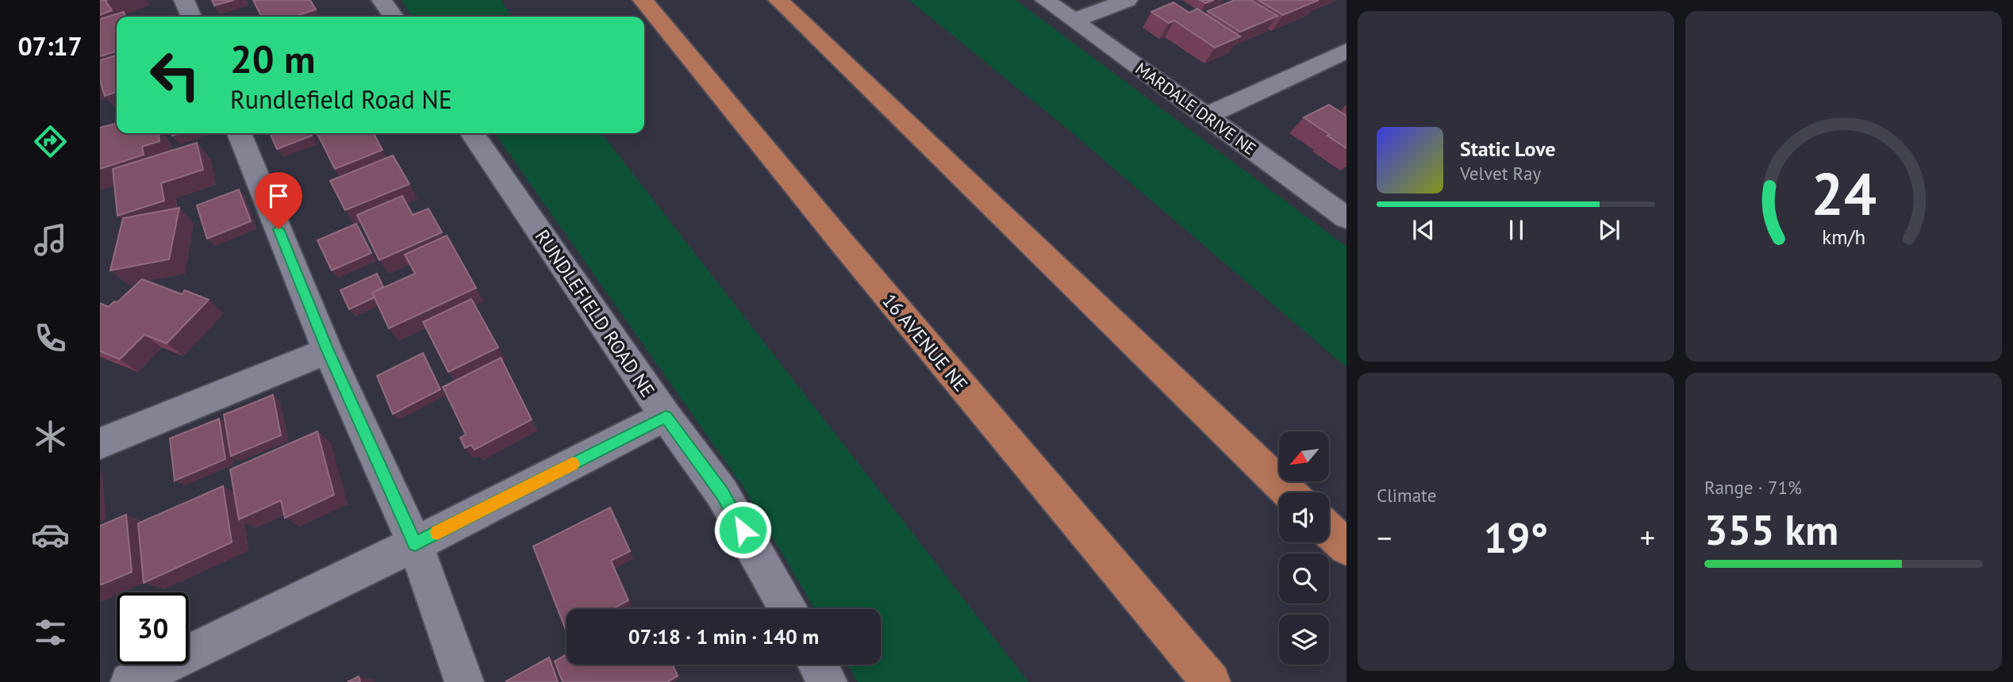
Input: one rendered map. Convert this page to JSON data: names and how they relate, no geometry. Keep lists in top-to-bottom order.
{
  "streets": {
    "highway": ["16 AVENUE NE"],
    "street": ["MARDALE DRIVE NE", "RUNDLEFIELD ROAD NE"]
  },
  "north": "bottom left",
  "page": {
    "tabs": "07:17",
    "turn": ["20 m", "Rundlefield Road NE"],
    "song": ["Static Love", "Velvet Ray"],
    "tile": [
      "Climate",
      ["Range · 71%", "355 km"]
    ],
    "heat": ["−", "19°", "+"],
    "limit": "30",
    "trip": "07:18 · 1 min · 140 m",
    "gauge": ["24", "km/h"]
  }
}
